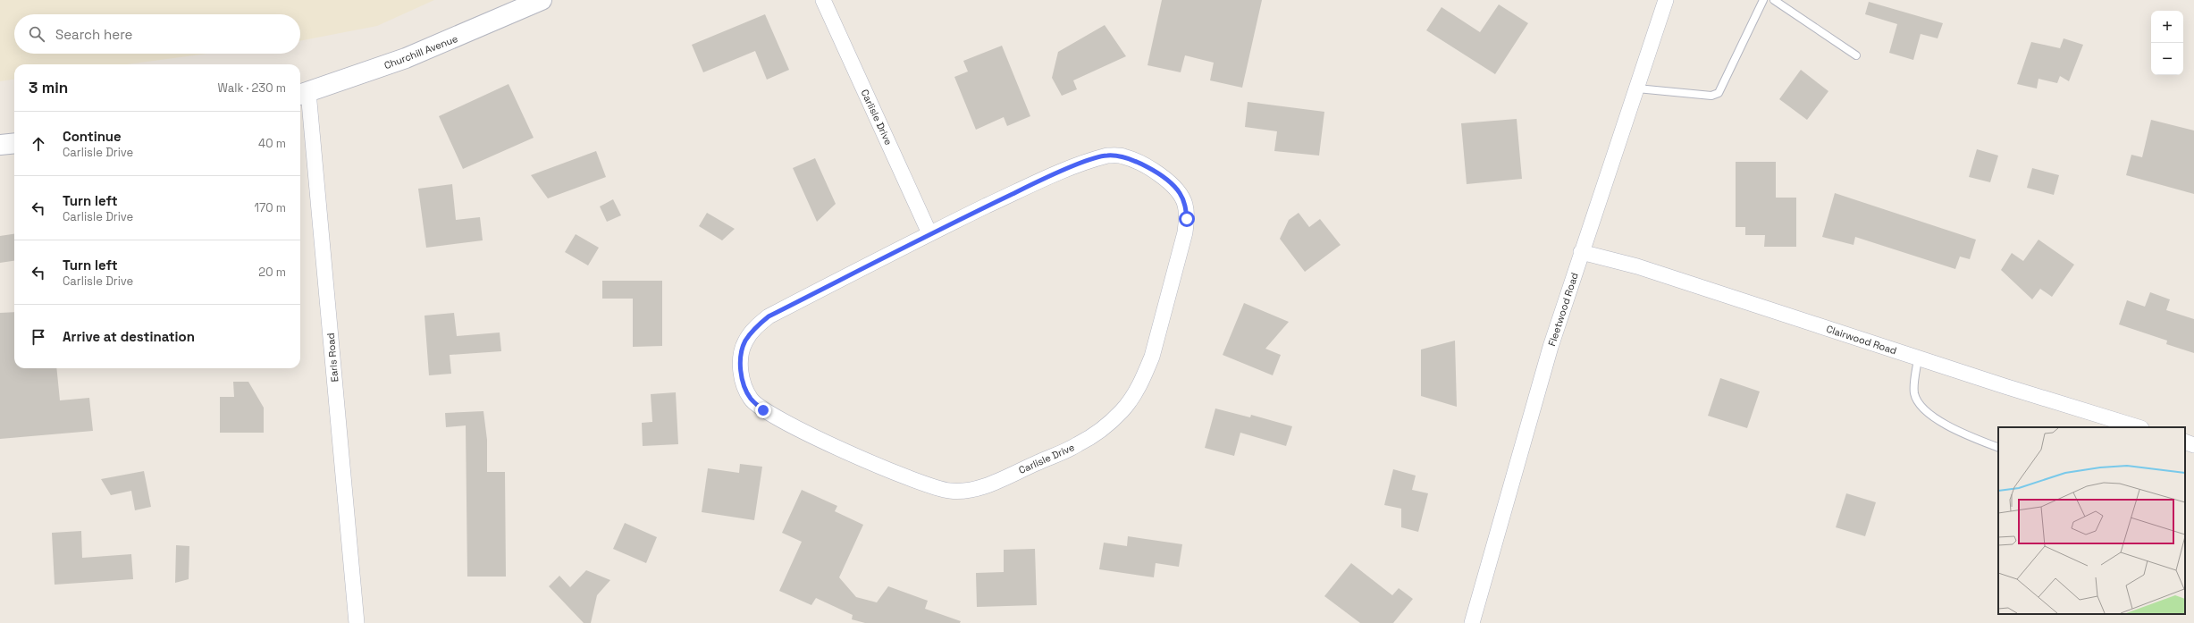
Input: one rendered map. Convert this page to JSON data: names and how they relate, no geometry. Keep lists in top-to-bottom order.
{
  "streets": {
    "main road": ["Churchill Avenue"],
    "street": [
      "Carlisle Drive",
      "Fleetwood Road",
      "Clairwood Road",
      "Earls Road"
    ]
  },
  "crossings": [
    ["Churchill Avenue", "Earls Road"],
    ["Fleetwood Road", "Clairwood Road"]
  ],
  "page": {
    "map_buttons": ["+", "−"],
    "search": "Search here",
    "heading": ["3 min", "Walk · 230 m"],
    "list": [
      ["Continue", "Carlisle Drive", "40 m"],
      ["Turn left", "Carlisle Drive", "170 m"],
      ["Turn left", "Carlisle Drive", "20 m"],
      "Arrive at destination"
    ]
  }
}
